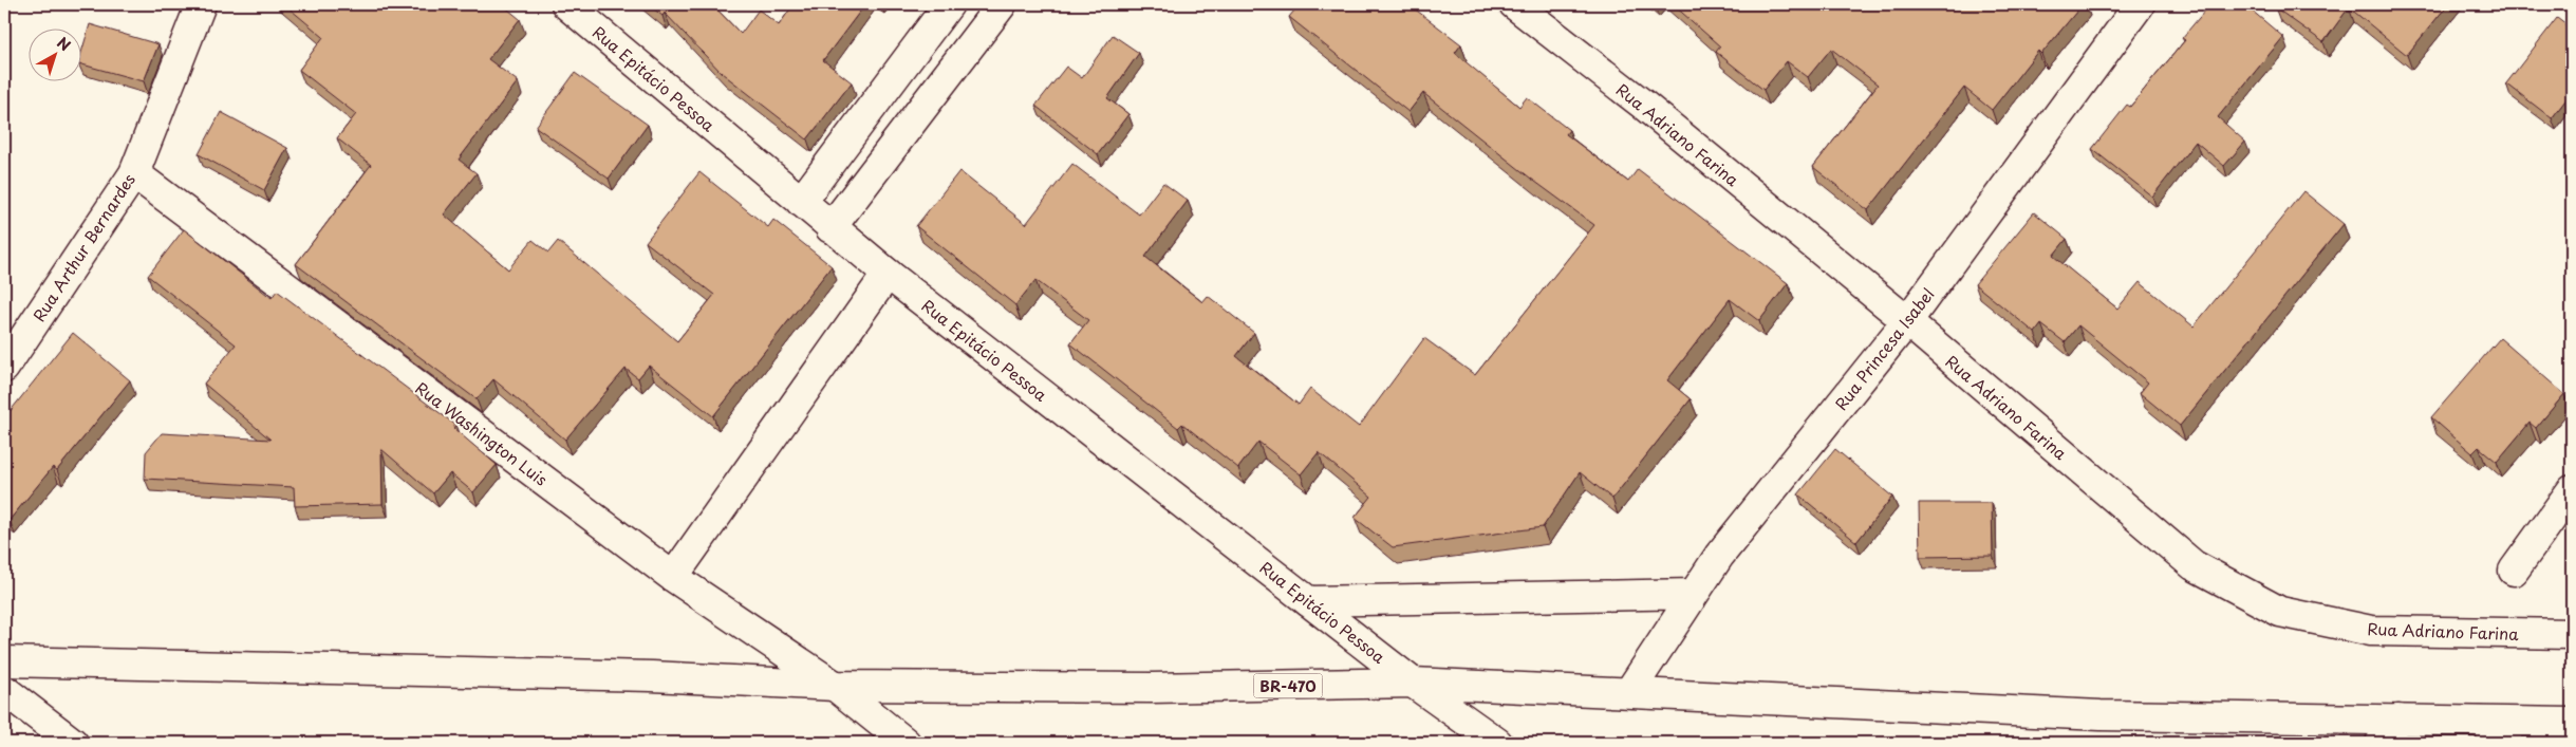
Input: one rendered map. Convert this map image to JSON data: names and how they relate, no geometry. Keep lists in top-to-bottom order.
{
  "streets": {
    "main road": [
      "Rua Epitácio Pessoa",
      "Rua Adriano Farina",
      "Rua Arthur Bernardes",
      "Rua Princesa Isabel",
      "Rua Washington Luis",
      "BR-470"
    ]
  },
  "crossings": [
    ["Rua Epitácio Pessoa", "BR-470"],
    ["Rua Adriano Farina", "Rua Princesa Isabel"],
    ["Rua Arthur Bernardes", "Rua Washington Luis"],
    ["Rua Princesa Isabel", "BR-470"],
    ["Rua Washington Luis", "BR-470"]
  ],
  "north": "top right"
}
